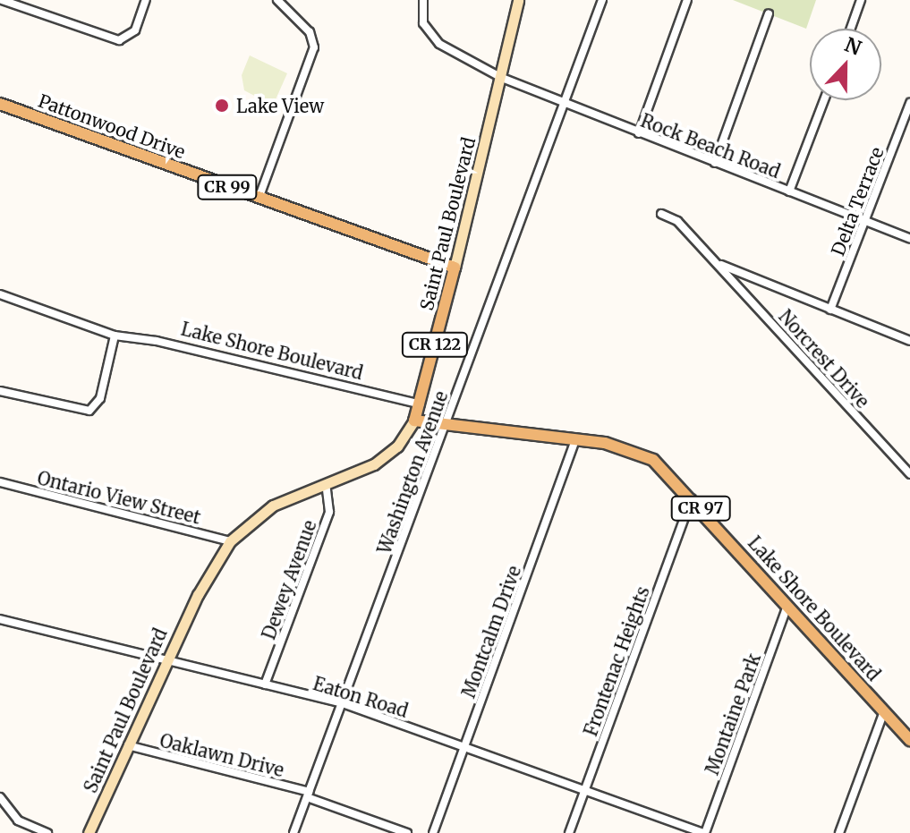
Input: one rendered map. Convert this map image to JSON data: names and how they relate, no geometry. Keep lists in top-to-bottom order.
{
  "streets": {
    "main road": [
      "Pattonwood Drive",
      "CR 99",
      "Saint Paul Boulevard",
      "CR 122",
      "Lake Shore Boulevard",
      "CR 97"
    ],
    "street": [
      "Rock Beach Road",
      "Delta Terrace",
      "Norcrest Drive",
      "Washington Avenue",
      "Ontario View Street",
      "Dewey Avenue",
      "Montcalm Drive",
      "Frontenac Heights",
      "Eaton Road",
      "Montaine Park",
      "Oaklawn Drive"
    ]
  },
  "crossings": [
    ["Pattonwood Drive", "Saint Paul Boulevard"],
    ["Rock Beach Road", "Delta Terrace"],
    ["Rock Beach Road", "Saint Paul Boulevard"],
    ["Rock Beach Road", "Washington Avenue"],
    ["Delta Terrace", "Norcrest Drive"],
    ["Saint Paul Boulevard", "Lake Shore Boulevard"],
    ["Saint Paul Boulevard", "Ontario View Street"],
    ["Saint Paul Boulevard", "Dewey Avenue"],
    ["Saint Paul Boulevard", "Eaton Road"],
    ["Saint Paul Boulevard", "Oaklawn Drive"],
    ["Lake Shore Boulevard", "Washington Avenue"],
    ["Lake Shore Boulevard", "Montcalm Drive"],
    ["Lake Shore Boulevard", "Frontenac Heights"],
    ["Lake Shore Boulevard", "Montaine Park"],
    ["Washington Avenue", "Eaton Road"],
    ["Washington Avenue", "Oaklawn Drive"],
    ["Dewey Avenue", "Eaton Road"],
    ["Montcalm Drive", "Eaton Road"],
    ["Frontenac Heights", "Eaton Road"],
    ["Eaton Road", "Montaine Park"]
  ],
  "places": ["Lake View"],
  "north": "top"
}
